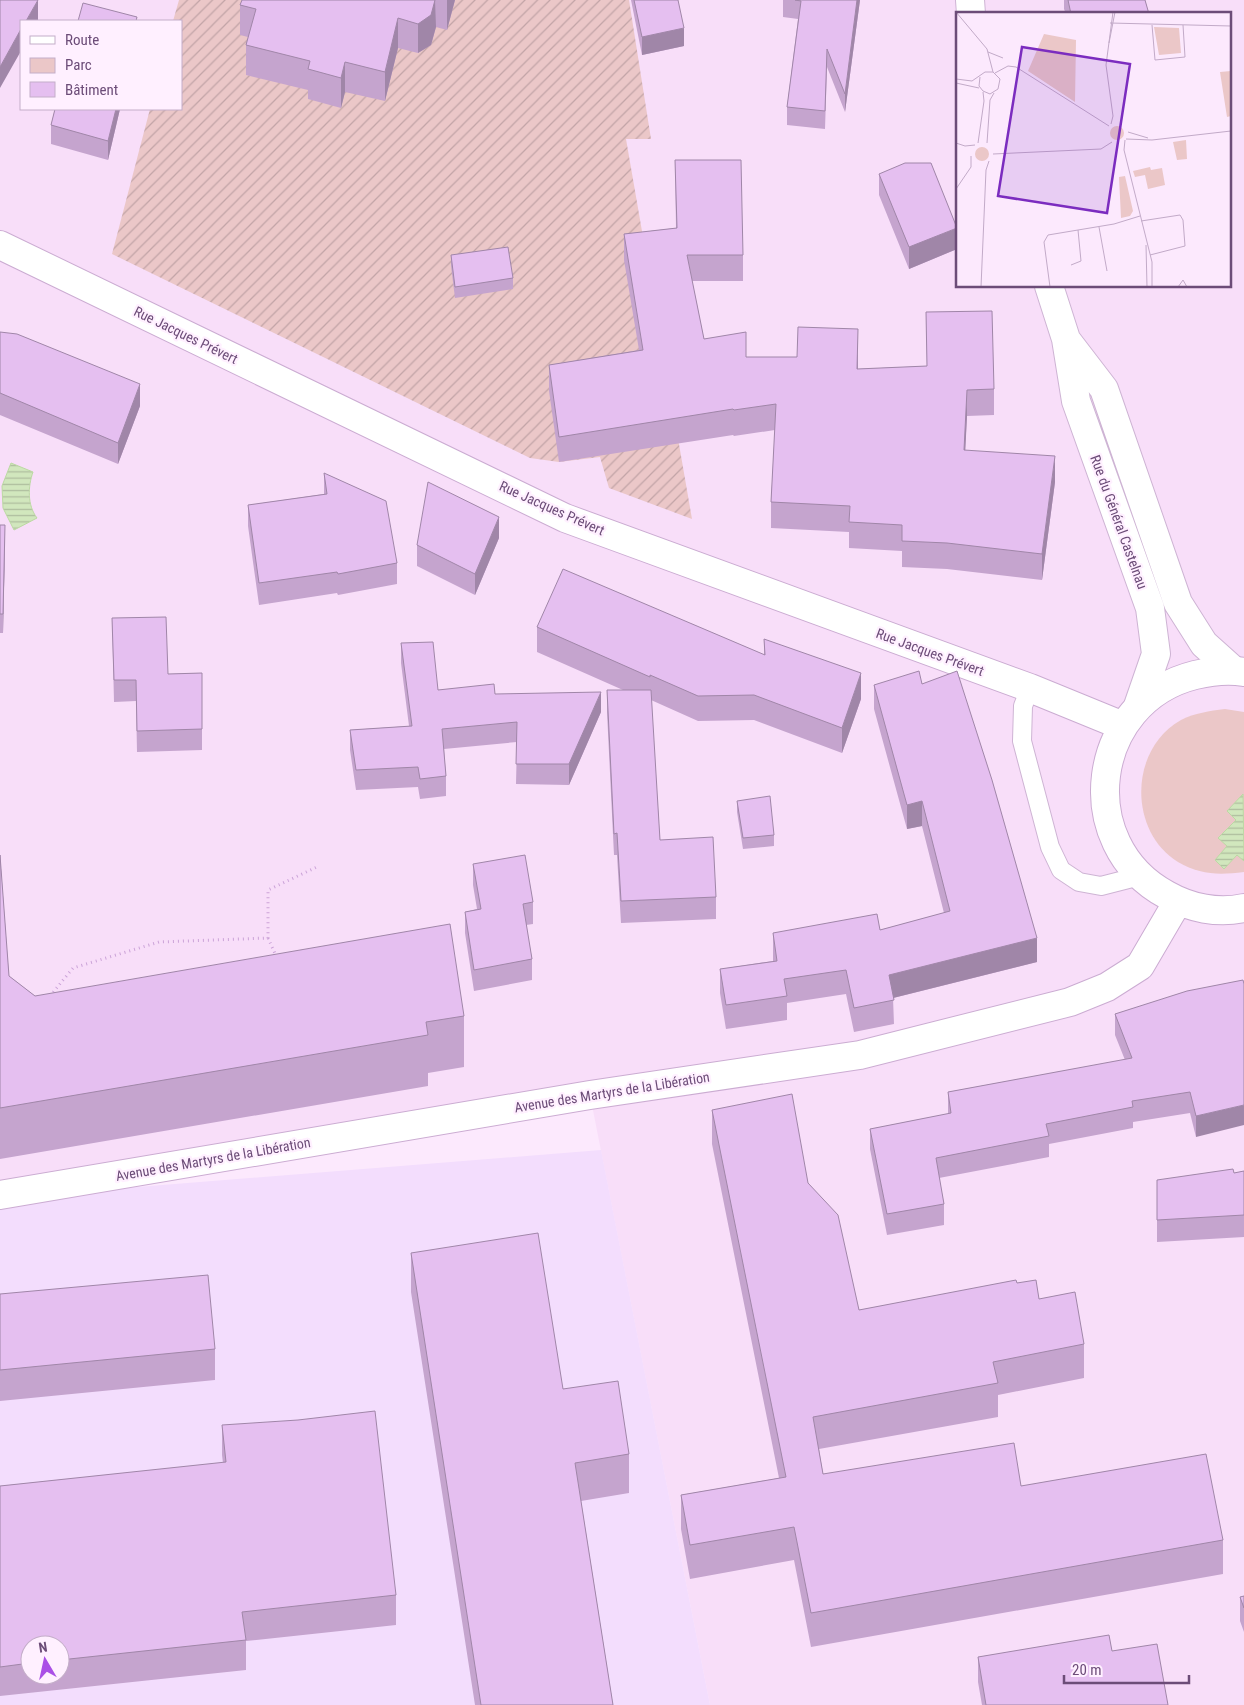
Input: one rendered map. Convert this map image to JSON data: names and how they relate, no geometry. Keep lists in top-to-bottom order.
{
  "streets": {
    "main road": ["Rue Jacques Prévert", "Rue du Général Castelnau", "Avenue des Martyrs de la Libération"]
  },
  "crossings": [
    ["Rue Jacques Prévert", "Rue du Général Castelnau"],
    ["Rue du Général Castelnau", "Avenue des Martyrs de la Libération"]
  ],
  "legend": ["Route", "Parc", "Bâtiment"],
  "scale_bar": "20 m",
  "north": "top"
}
